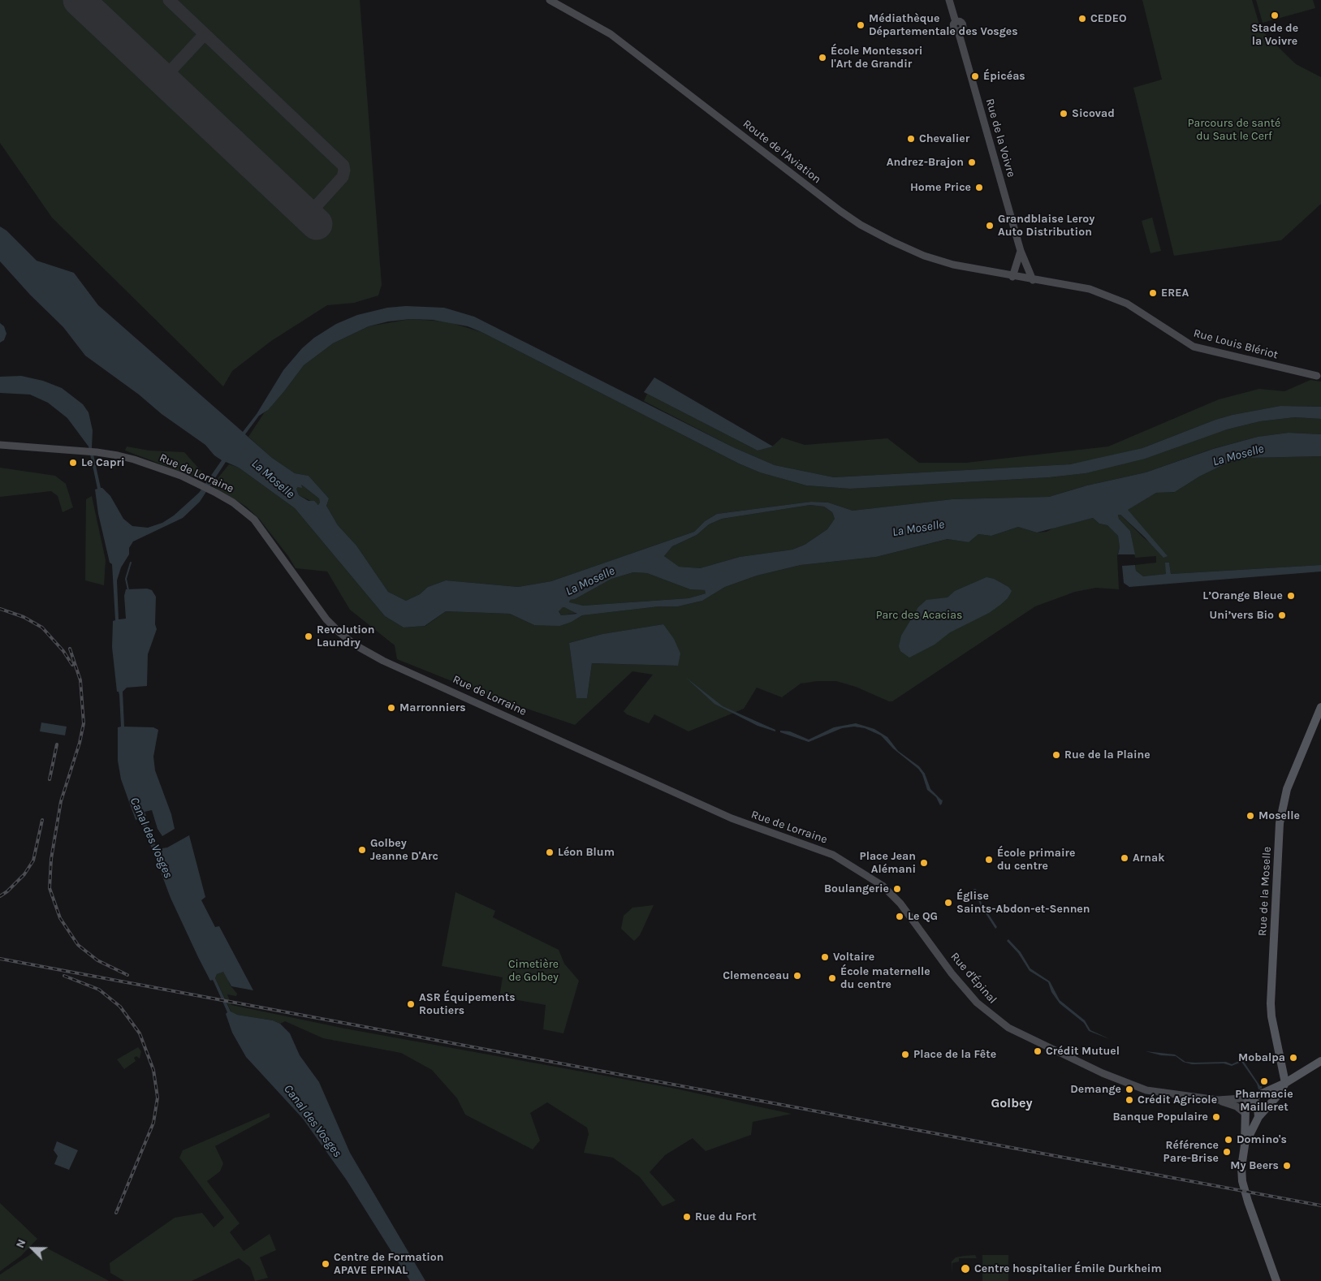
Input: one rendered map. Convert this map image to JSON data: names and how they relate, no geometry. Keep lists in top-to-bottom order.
{
  "streets": {
    "main road": [
      "Rue de la Voivre",
      "Route de l'Aviation",
      "Rue Louis Blériot",
      "Rue de Lorraine",
      "Rue de la Moselle",
      "Rue d'Épinal"
    ]
  },
  "crossings": [
    ["Rue de la Voivre", "Route de l'Aviation"],
    ["Rue de la Voivre", "Rue Louis Blériot"],
    ["Route de l'Aviation", "Rue Louis Blériot"],
    ["Rue de Lorraine", "Rue d'Épinal"],
    ["Rue de la Moselle", "Rue d'Épinal"]
  ],
  "districts": ["Golbey"],
  "water": ["La Moselle", "Canal des Vosges"],
  "parks": ["Parcours de santé du Saut le Cerf", "Parc des Acacias", "Cimetière de Golbey"],
  "places": [
    "Stade de la Voivre",
    "CEDEO",
    "Médiathèque Départementale des Vosges",
    "École Montessori l'Art de Grandir",
    "Épicéas",
    "Sicovad",
    "Chevalier",
    "Andrez-Brajon",
    "Home Price",
    "Grandblaise Leroy Auto Distribution",
    "EREA",
    "Le Capri",
    "L’Orange Bleue",
    "Uni’vers Bio",
    "Revolution Laundry",
    "Marronniers",
    "Rue de la Plaine",
    "Moselle",
    "Golbey Jeanne D'Arc",
    "Léon Blum",
    "Arnak",
    "École primaire du centre",
    "Place Jean Alémani",
    "Boulangerie",
    "Église Saints-Abdon-et-Sennen",
    "Le QG",
    "Voltaire",
    "Clemenceau",
    "École maternelle du centre",
    "ASR Équipements Routiers",
    "Crédit Mutuel",
    "Place de la Fête",
    "Mobalpa",
    "Pharmacie Mailleret",
    "Demange",
    "Crédit Agricole",
    "Banque Populaire",
    "Domino's",
    "Référence Pare-Brise",
    "My Beers",
    "Rue du Fort",
    "Centre de Formation APAVE EPINAL",
    "Centre hospitalier Émile Durkheim"
  ],
  "north": "top left"
}
